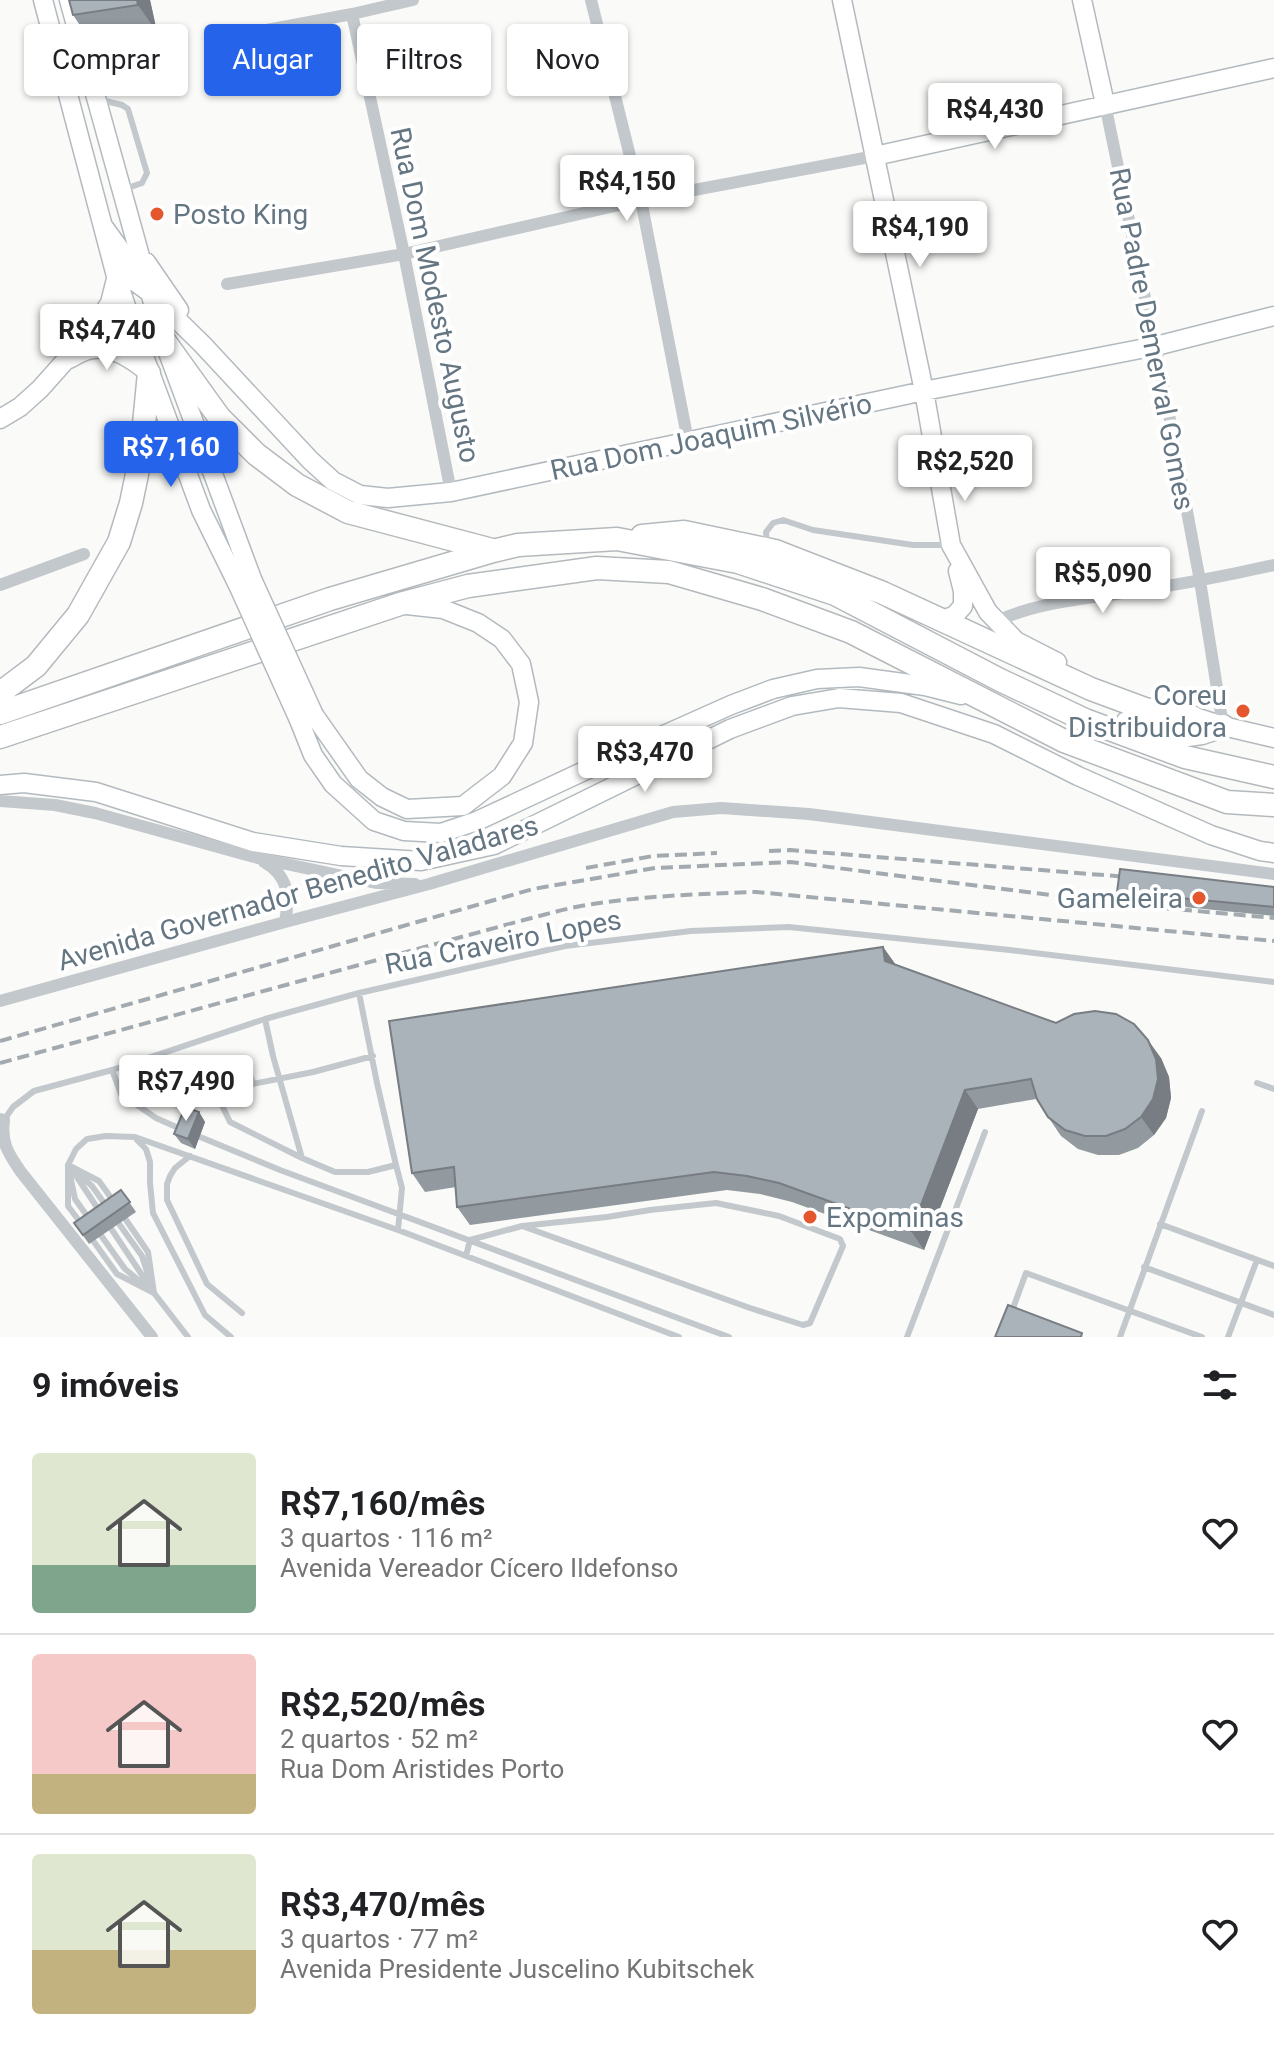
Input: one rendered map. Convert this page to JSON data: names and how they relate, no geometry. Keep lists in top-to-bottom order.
{
  "streets": {
    "main road": ["Rua Padre Demerval Gomes", "Rua Dom Joaquim Silvério"],
    "street": ["Rua Dom Modesto Augusto", "Avenida Governador Benedito Valadares"],
    "lane": ["Rua Craveiro Lopes"]
  },
  "crossings": [
    ["Rua Dom Modesto Augusto", "Rua Dom Joaquim Silvério"],
    ["Rua Padre Demerval Gomes", "Rua Dom Joaquim Silvério"]
  ],
  "places": [
    "Posto King",
    "Coreu Distribuidora",
    "Gameleira",
    "Expominas"
  ],
  "page": {
    "chip": [
      "Comprar",
      "Alugar",
      "Filtros",
      "Novo"
    ],
    "price": [
      "R$4,430",
      "R$4,150",
      "R$4,190",
      "R$4,740",
      "R$7,160",
      "R$2,520",
      "R$5,090",
      "R$3,470",
      "R$7,490"
    ],
    "heading": "9 imóveis",
    "list": [
      {
        "name": "R$7,160/mês",
        "note": "3 quartos · 116 m² · Avenida Vereador Cícero Ildefonso"
      },
      {
        "name": "R$2,520/mês",
        "note": "2 quartos · 52 m² · Rua Dom Aristides Porto"
      },
      {
        "name": "R$3,470/mês",
        "note": "3 quartos · 77 m² · Avenida Presidente Juscelino Kubitschek"
      }
    ]
  }
}
